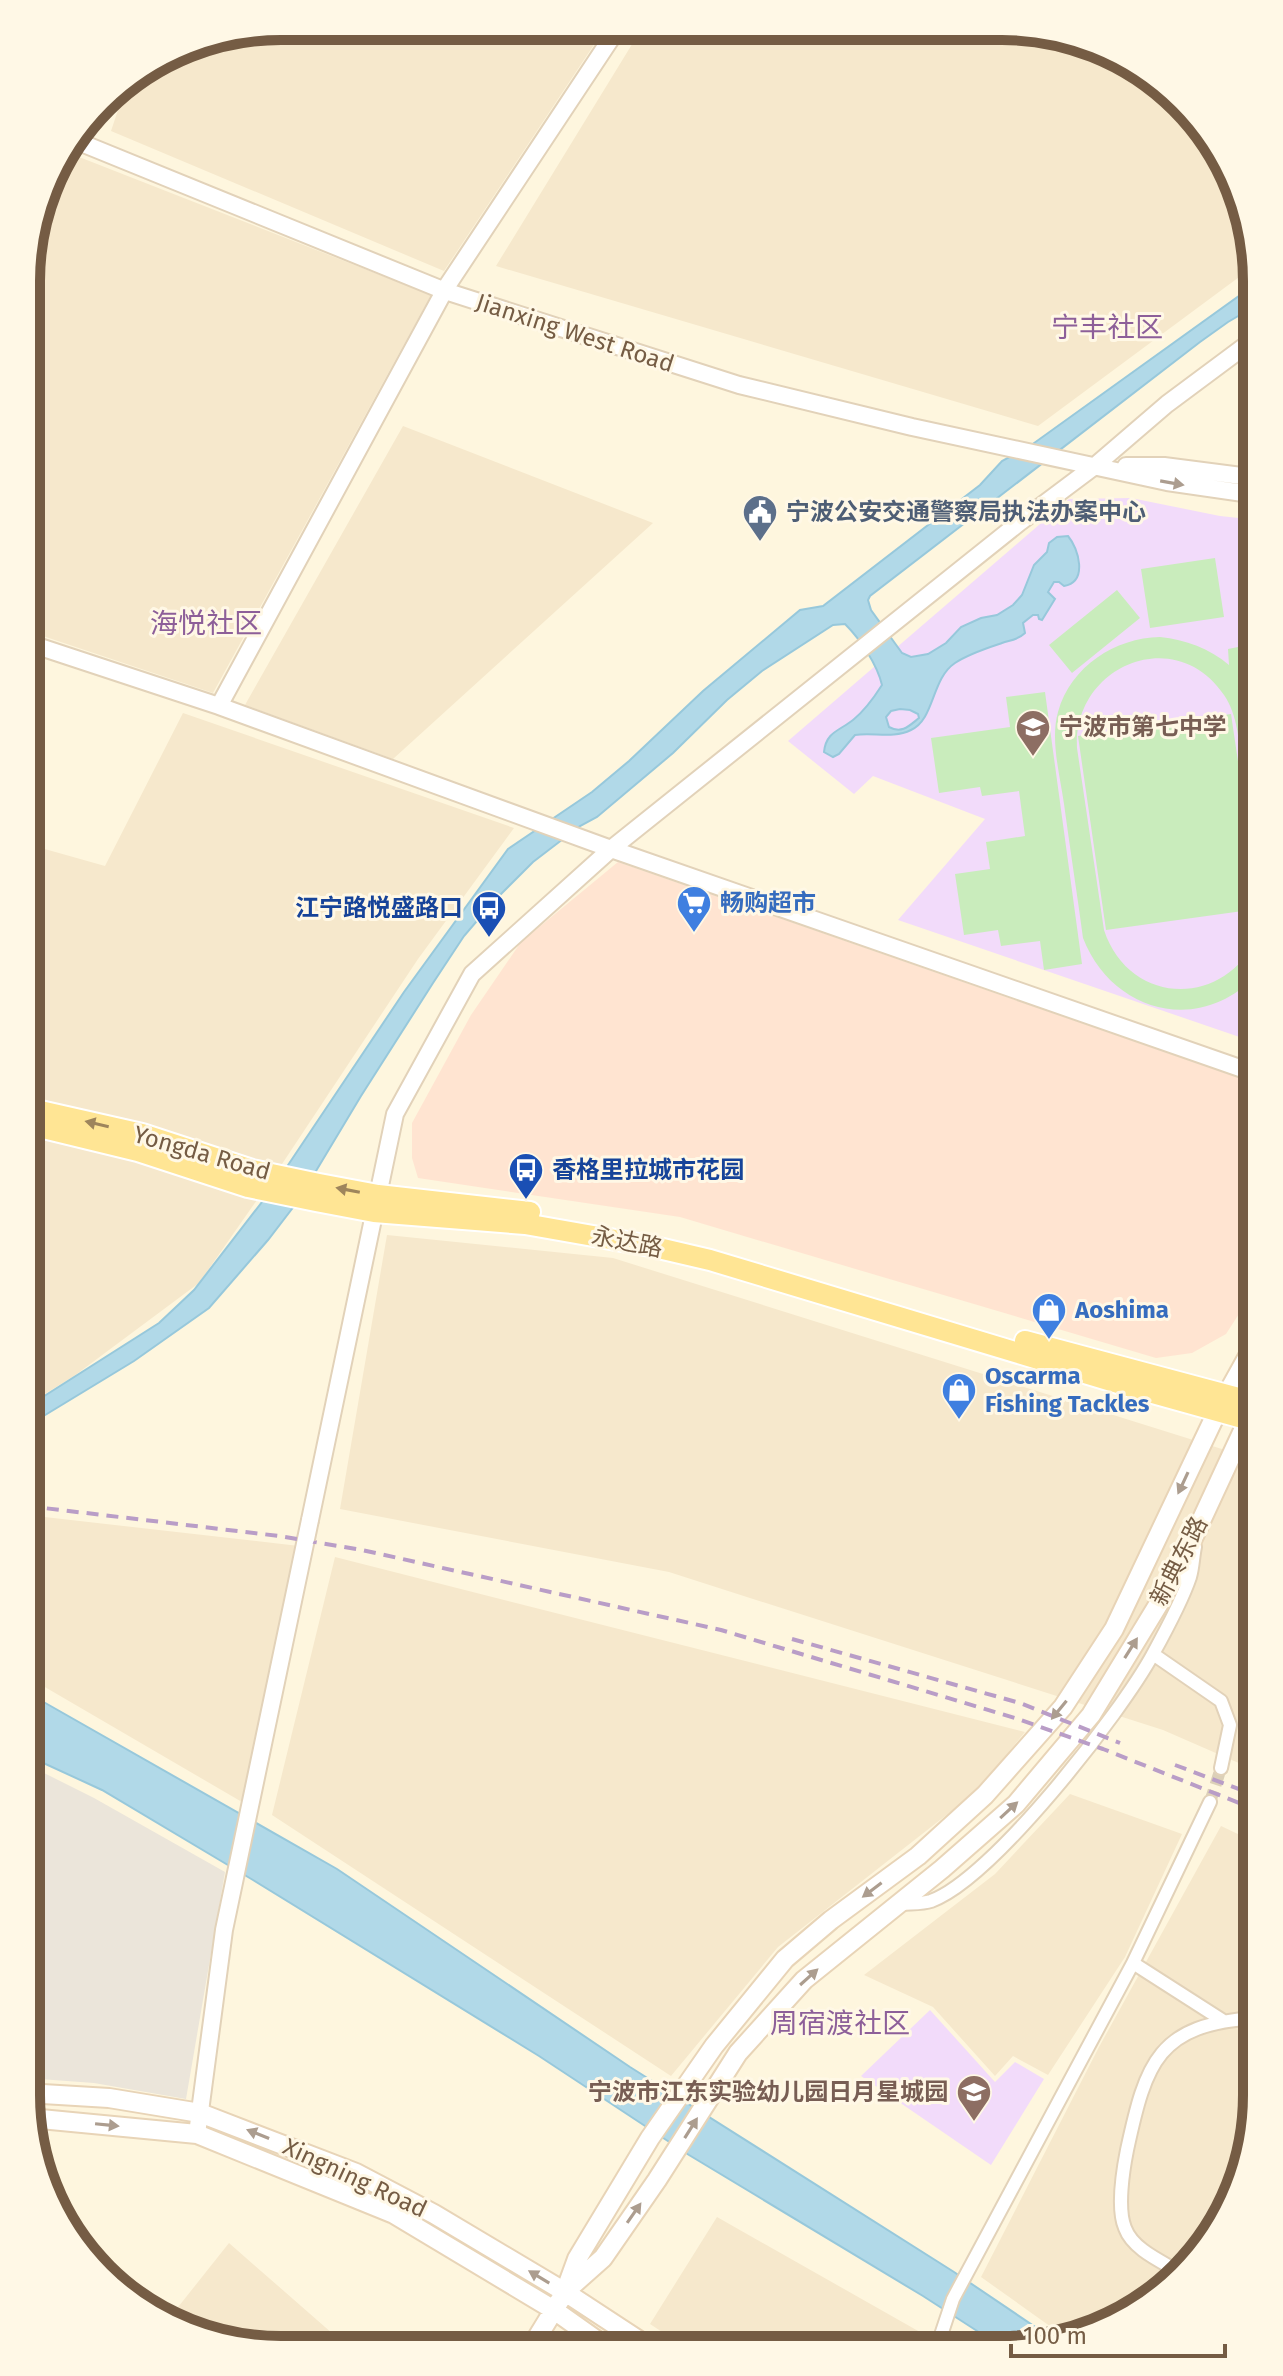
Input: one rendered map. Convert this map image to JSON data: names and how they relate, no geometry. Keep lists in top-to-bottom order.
{
  "streets": {
    "main road": [
      "Yongda Road",
      "永达路",
      "新典东路",
      "Xingning Road"
    ],
    "street": ["Jianxing West Road"]
  },
  "crossings": [
    ["Yongda Road", "永达路"],
    ["新典东路", "Xingning Road"]
  ],
  "one_way": ["Yongda Road"],
  "districts": ["宁丰社区", "海悦社区", "周宿渡社区"],
  "places": {
    "public building": ["宁波公安交通警察局执法办案中心"],
    "school or university": ["宁波市第七中学", "宁波市江东实验幼儿园日月星城园"],
    "supermarket": ["畅购超市"],
    "bus stop": ["江宁路悦盛路口", "香格里拉城市花园"],
    "shop": ["Aoshima", "Oscarma Fishing Tackles"]
  },
  "scale_bar": "100 m"
}
